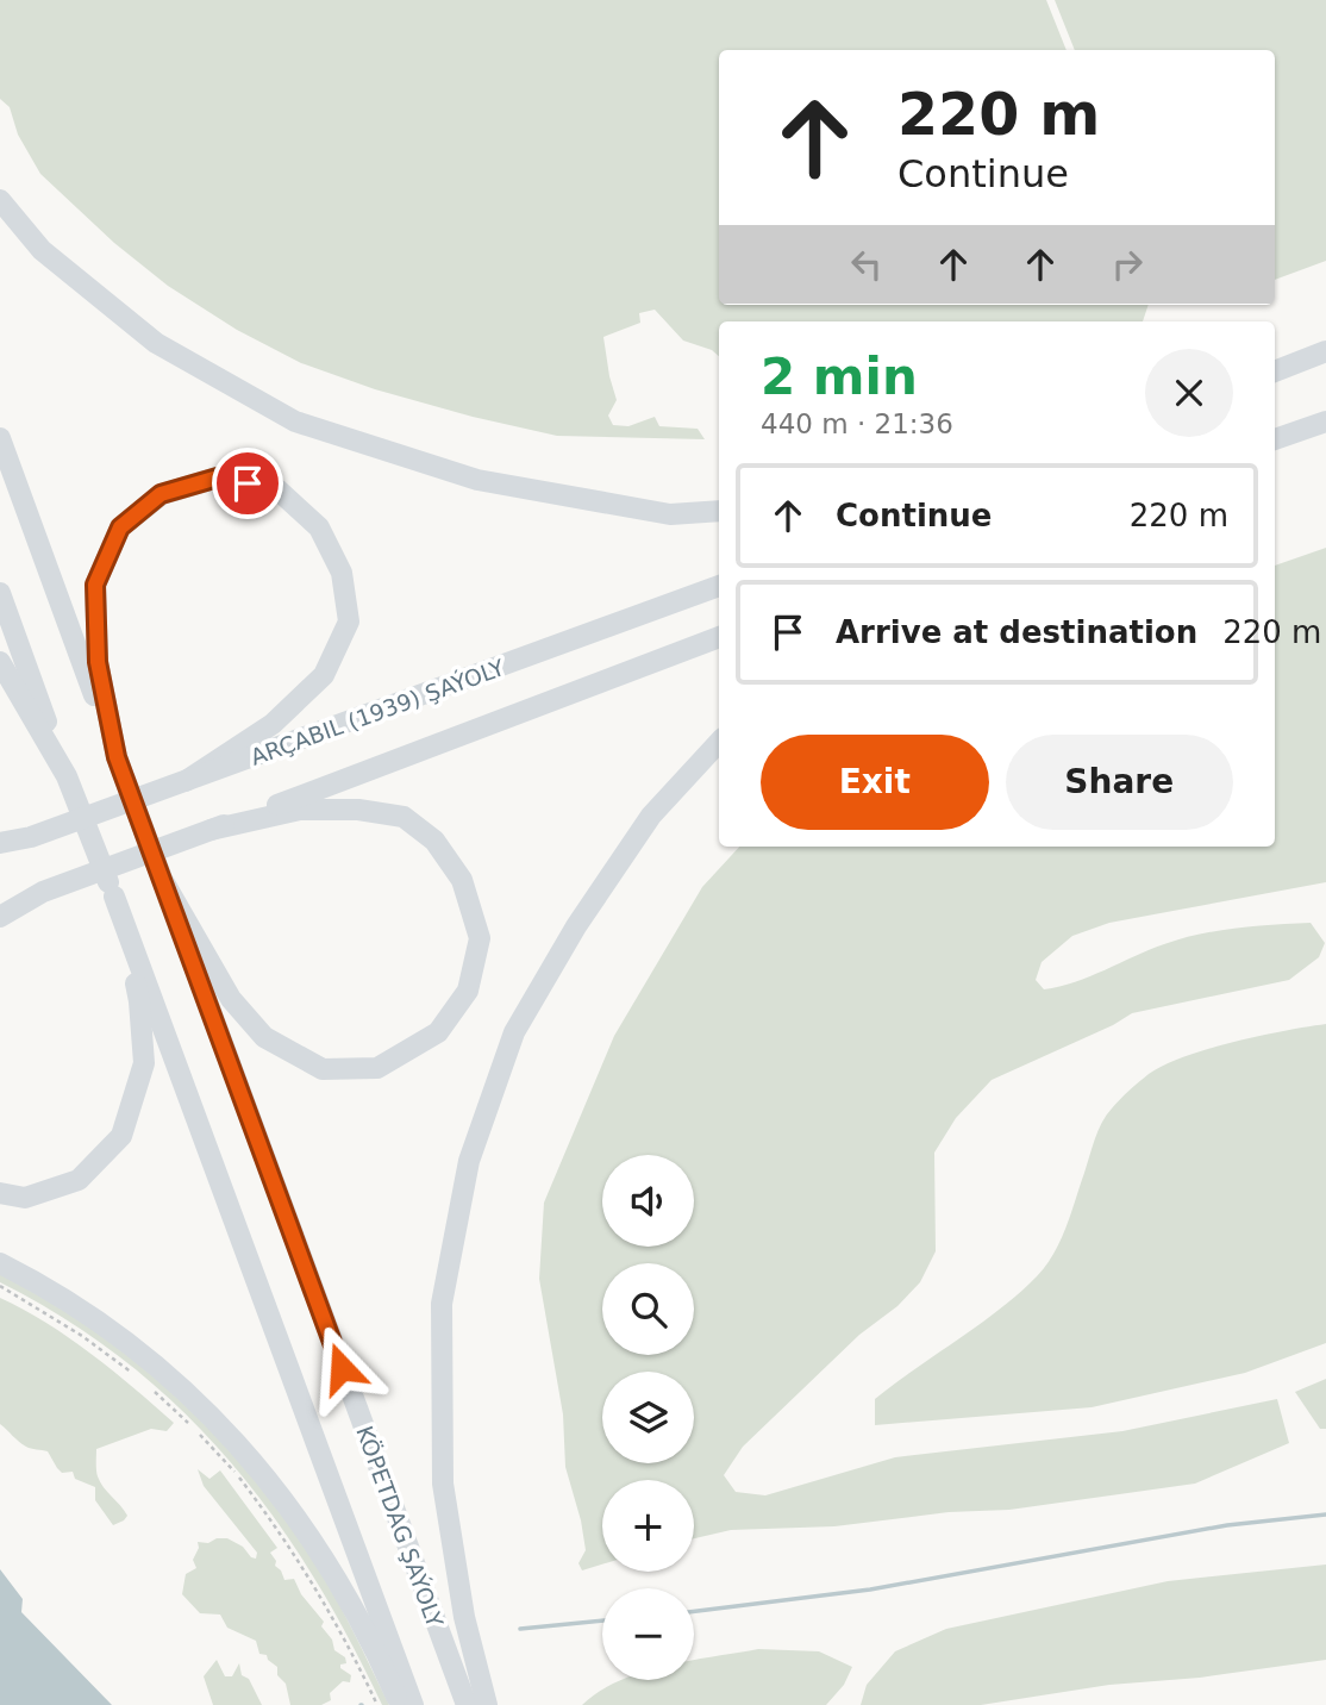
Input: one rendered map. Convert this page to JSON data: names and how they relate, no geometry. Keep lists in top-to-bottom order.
{
  "streets": {
    "main road": ["ARÇABIL (1939) ŞAÝOLY", "KÖPETDAG ŞAÝOLY"]
  },
  "page": {
    "turn": ["220 m", "Continue"],
    "heading": ["2 min", "440 m · 21:36"],
    "list": [
      {
        "name": "Continue",
        "value": "220 m"
      },
      {
        "name": "Arrive at destination",
        "value": "220 m"
      }
    ],
    "buttons": ["Exit", "Share"],
    "map_buttons": ["+", "−"]
  }
}
